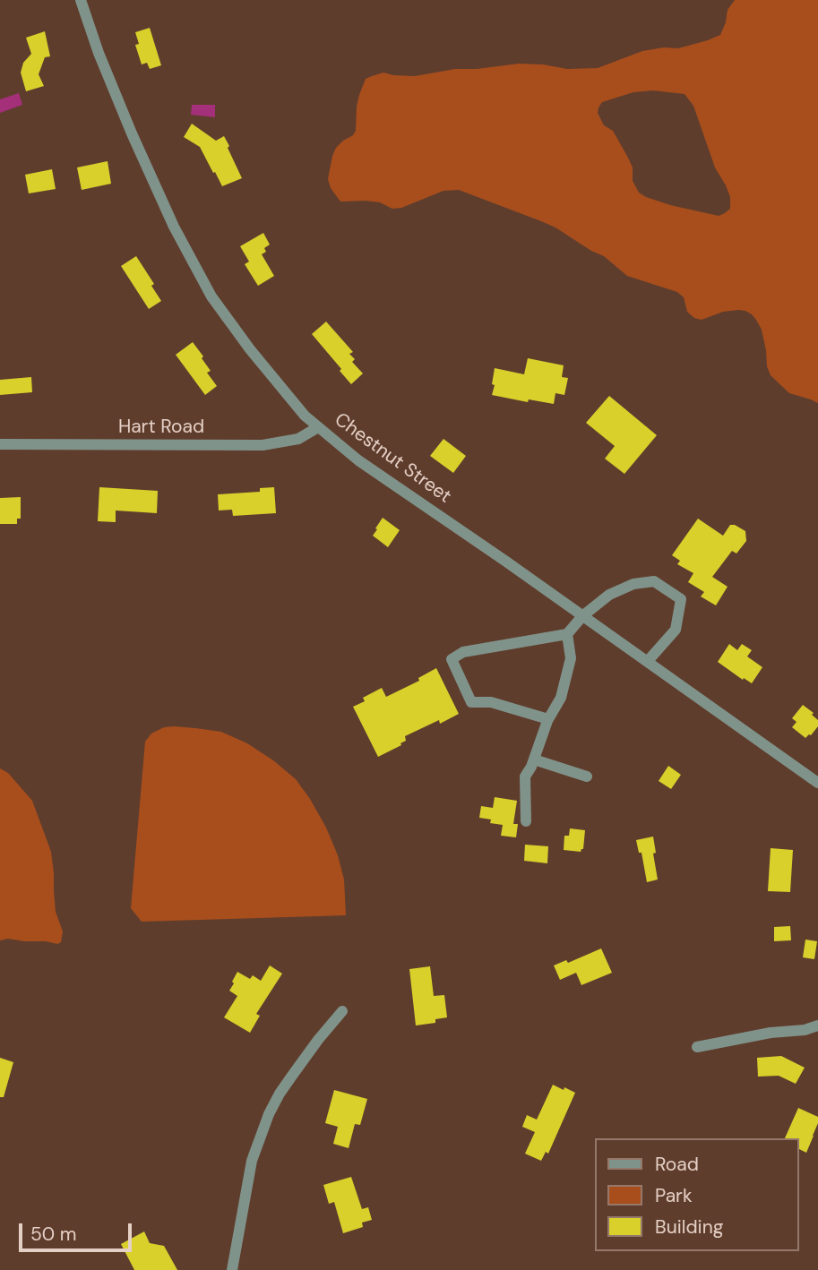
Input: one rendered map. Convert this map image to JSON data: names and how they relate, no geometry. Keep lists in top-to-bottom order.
{
  "streets": {
    "street": ["Hart Road", "Chestnut Street"]
  },
  "crossings": [
    ["Hart Road", "Chestnut Street"]
  ],
  "legend": ["Road", "Park", "Building"],
  "scale_bar": "50 m"
}
